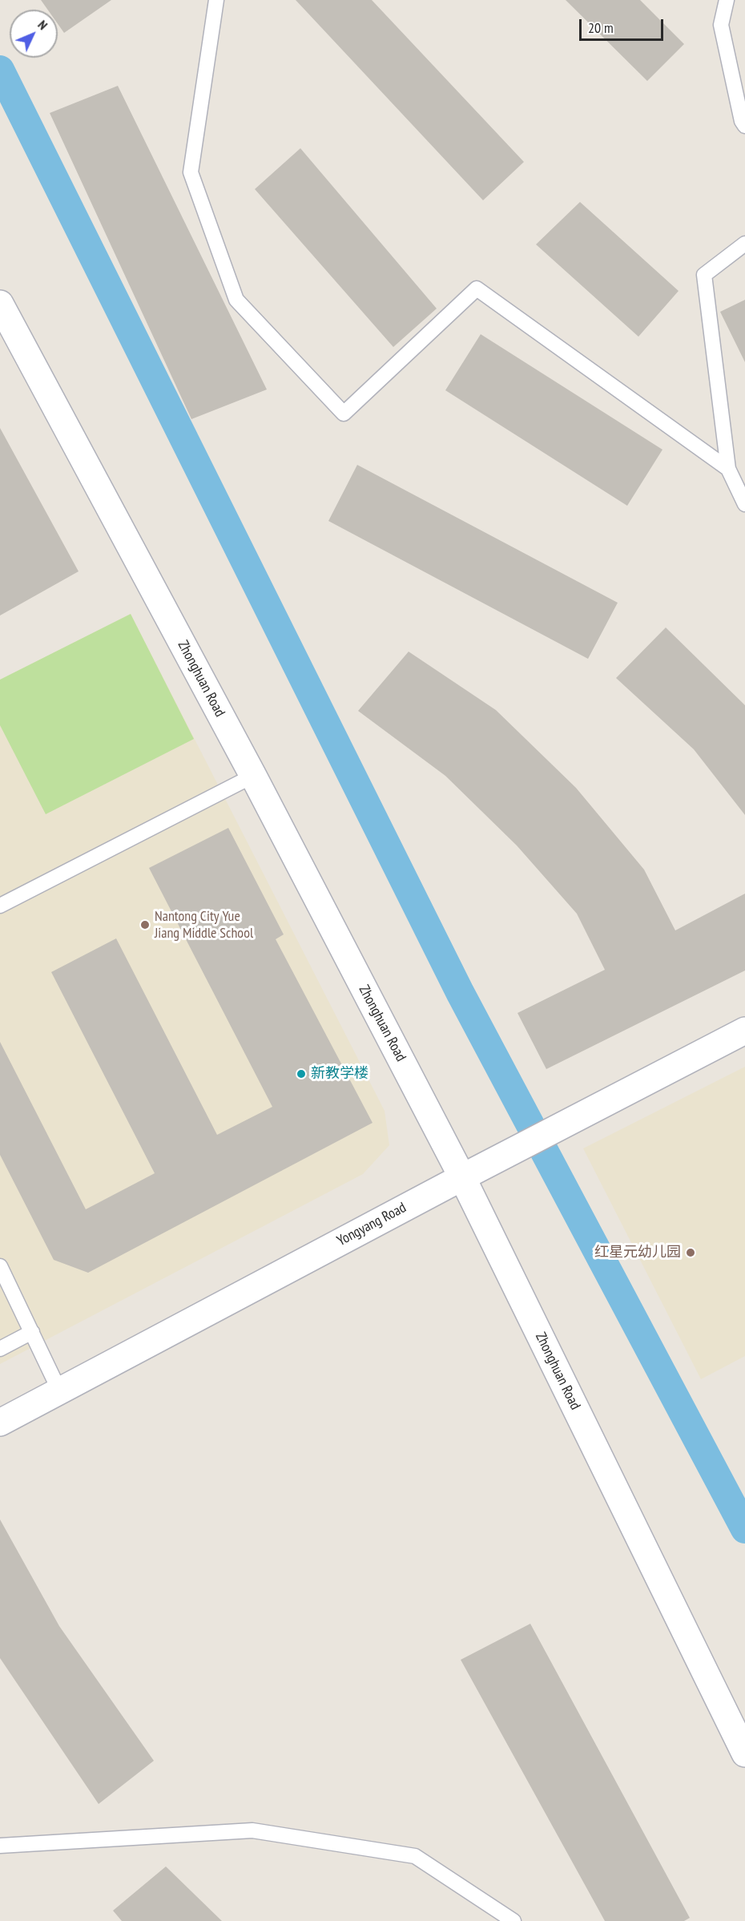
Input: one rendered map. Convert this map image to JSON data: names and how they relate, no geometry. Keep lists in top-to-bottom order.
{
  "streets": {
    "street": ["Zhonghuan Road", "Yongyang Road"]
  },
  "crossings": [
    ["Zhonghuan Road", "Yongyang Road"]
  ],
  "places": ["Nantong City Yue Jiang Middle School", "新教学楼", "红星元幼儿园"],
  "scale_bar": "20 m",
  "north": "top right"
}
